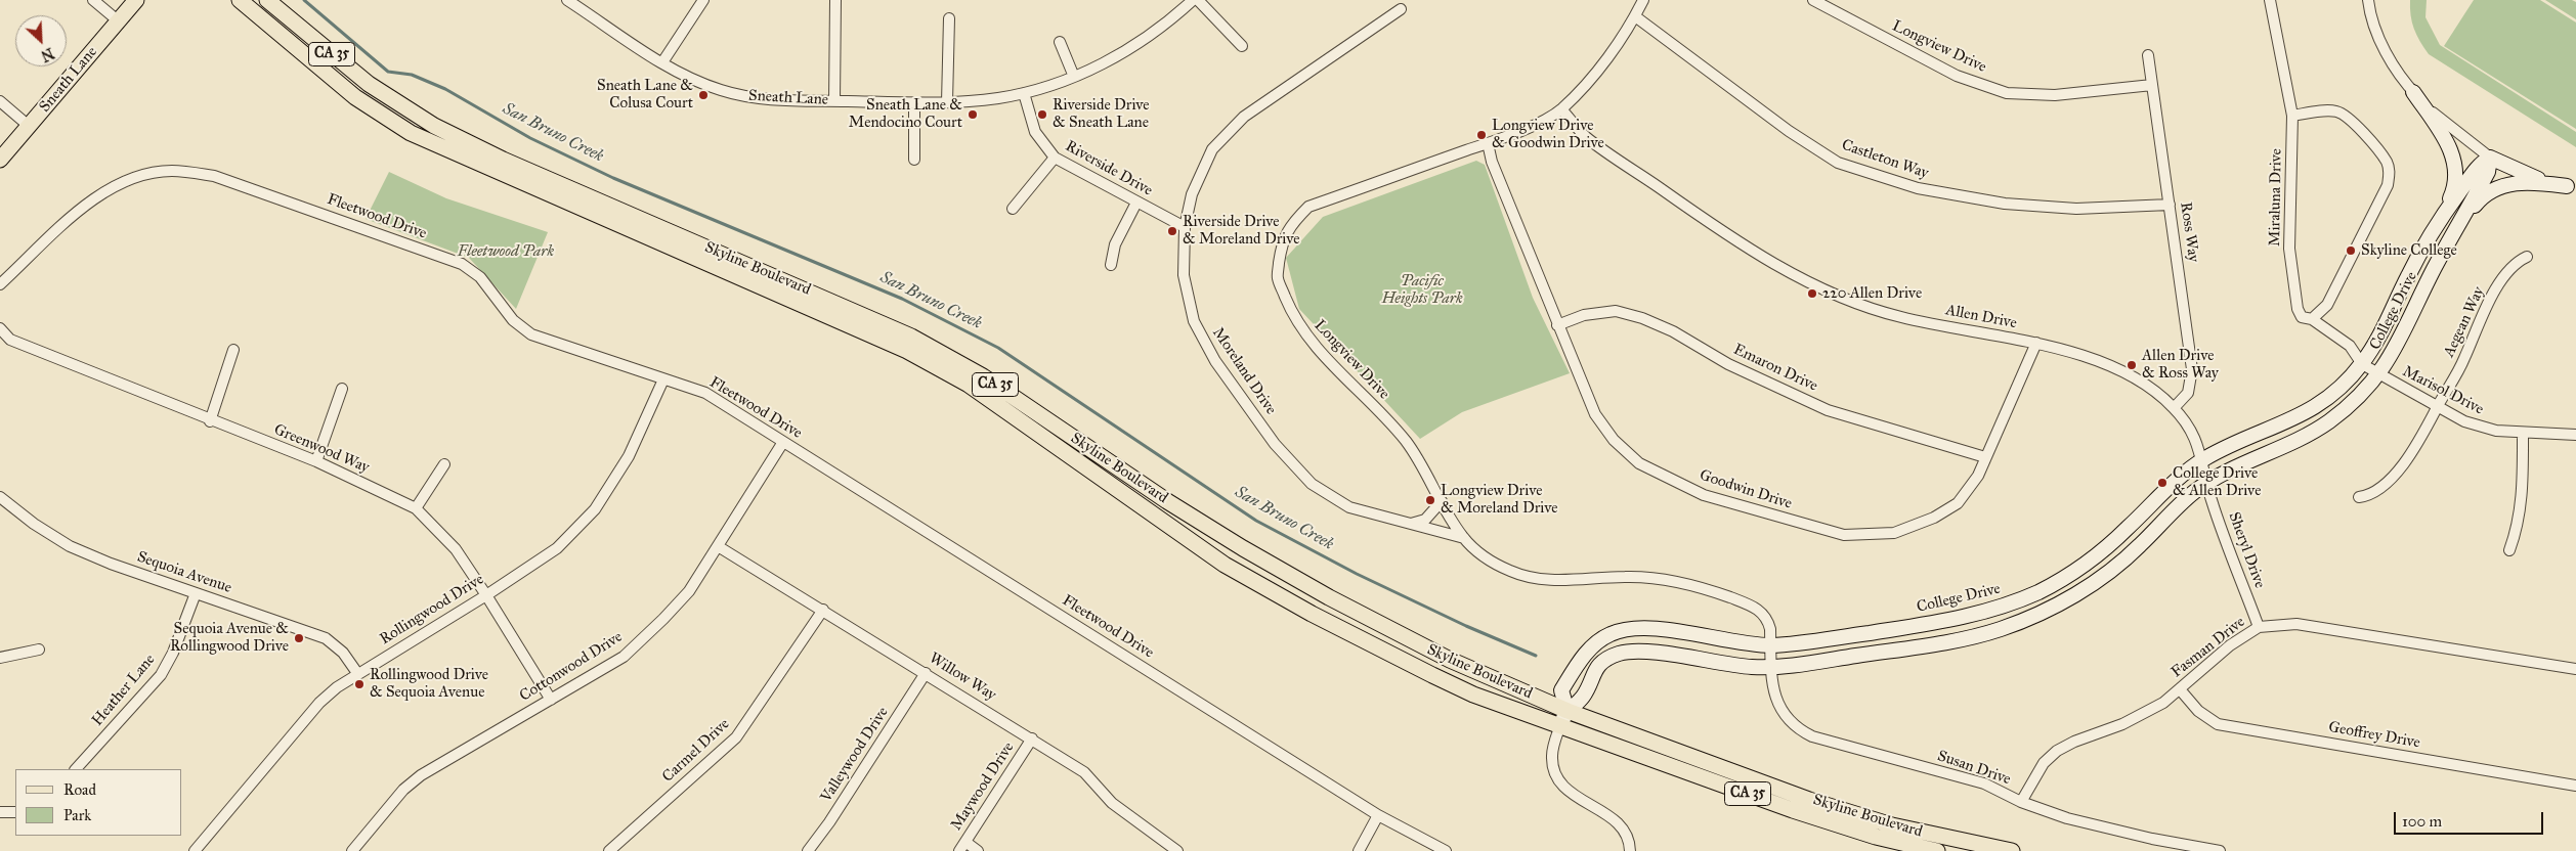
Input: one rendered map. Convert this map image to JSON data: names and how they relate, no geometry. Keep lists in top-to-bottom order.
{
  "streets": {
    "main road": ["CA 35", "Sneath Lane", "Skyline Boulevard"],
    "street": [
      "Longview Drive",
      "Castleton Way",
      "Riverside Drive",
      "Miraluna Drive",
      "Fleetwood Drive",
      "Ross Way",
      "College Drive",
      "Allen Drive",
      "Aegean Way",
      "Emaron Drive",
      "Moreland Drive",
      "Marisol Drive",
      "Greenwood Way",
      "Goodwin Drive",
      "Sheryl Drive",
      "Sequoia Avenue",
      "Rollingwood Drive",
      "Fasman Drive",
      "Cottonwood Drive",
      "Willow Way",
      "Heather Lane",
      "Geoffrey Drive",
      "Carmel Drive",
      "Valleywood Drive",
      "Susan Drive",
      "Maywood Drive"
    ]
  },
  "crossings": [
    ["Longview Drive", "Castleton Way"],
    ["Longview Drive", "Ross Way"],
    ["Longview Drive", "College Drive"],
    ["Longview Drive", "Allen Drive"],
    ["Longview Drive", "Moreland Drive"],
    ["Longview Drive", "Goodwin Drive"],
    ["Longview Drive", "Susan Drive"],
    ["Sneath Lane", "Riverside Drive"],
    ["Castleton Way", "Ross Way"],
    ["Riverside Drive", "Moreland Drive"],
    ["Miraluna Drive", "College Drive"],
    ["Miraluna Drive", "Marisol Drive"],
    ["Fleetwood Drive", "Rollingwood Drive"],
    ["Fleetwood Drive", "Cottonwood Drive"],
    ["Ross Way", "Allen Drive"],
    ["Skyline Boulevard", "College Drive"],
    ["College Drive", "Allen Drive"],
    ["College Drive", "Marisol Drive"],
    ["College Drive", "Sheryl Drive"],
    ["College Drive", "Susan Drive"],
    ["Allen Drive", "Goodwin Drive"],
    ["Allen Drive", "Sheryl Drive"],
    ["Aegean Way", "Marisol Drive"],
    ["Emaron Drive", "Goodwin Drive"],
    ["Greenwood Way", "Rollingwood Drive"],
    ["Greenwood Way", "Cottonwood Drive"],
    ["Sheryl Drive", "Fasman Drive"],
    ["Sequoia Avenue", "Rollingwood Drive"],
    ["Sequoia Avenue", "Heather Lane"],
    ["Fasman Drive", "Geoffrey Drive"],
    ["Fasman Drive", "Susan Drive"],
    ["Cottonwood Drive", "Willow Way"],
    ["Willow Way", "Carmel Drive"],
    ["Willow Way", "Valleywood Drive"],
    ["Willow Way", "Maywood Drive"]
  ],
  "water": ["San Bruno Creek"],
  "parks": ["Fleetwood Park", "Pacific Heights Park"],
  "places": [
    "Sneath Lane & Colusa Court",
    "Sneath Lane & Mendocino Court",
    "Riverside Drive & Sneath Lane",
    "Longview Drive & Goodwin Drive",
    "Riverside Drive & Moreland Drive",
    "Skyline College",
    "220 Allen Drive",
    "Allen Drive & Ross Way",
    "College Drive & Allen Drive",
    "Longview Drive & Moreland Drive",
    "Sequoia Avenue & Rollingwood Drive",
    "Rollingwood Drive & Sequoia Avenue"
  ],
  "legend": ["Road", "Park"],
  "scale_bar": "100 m",
  "north": "bottom right"
}
